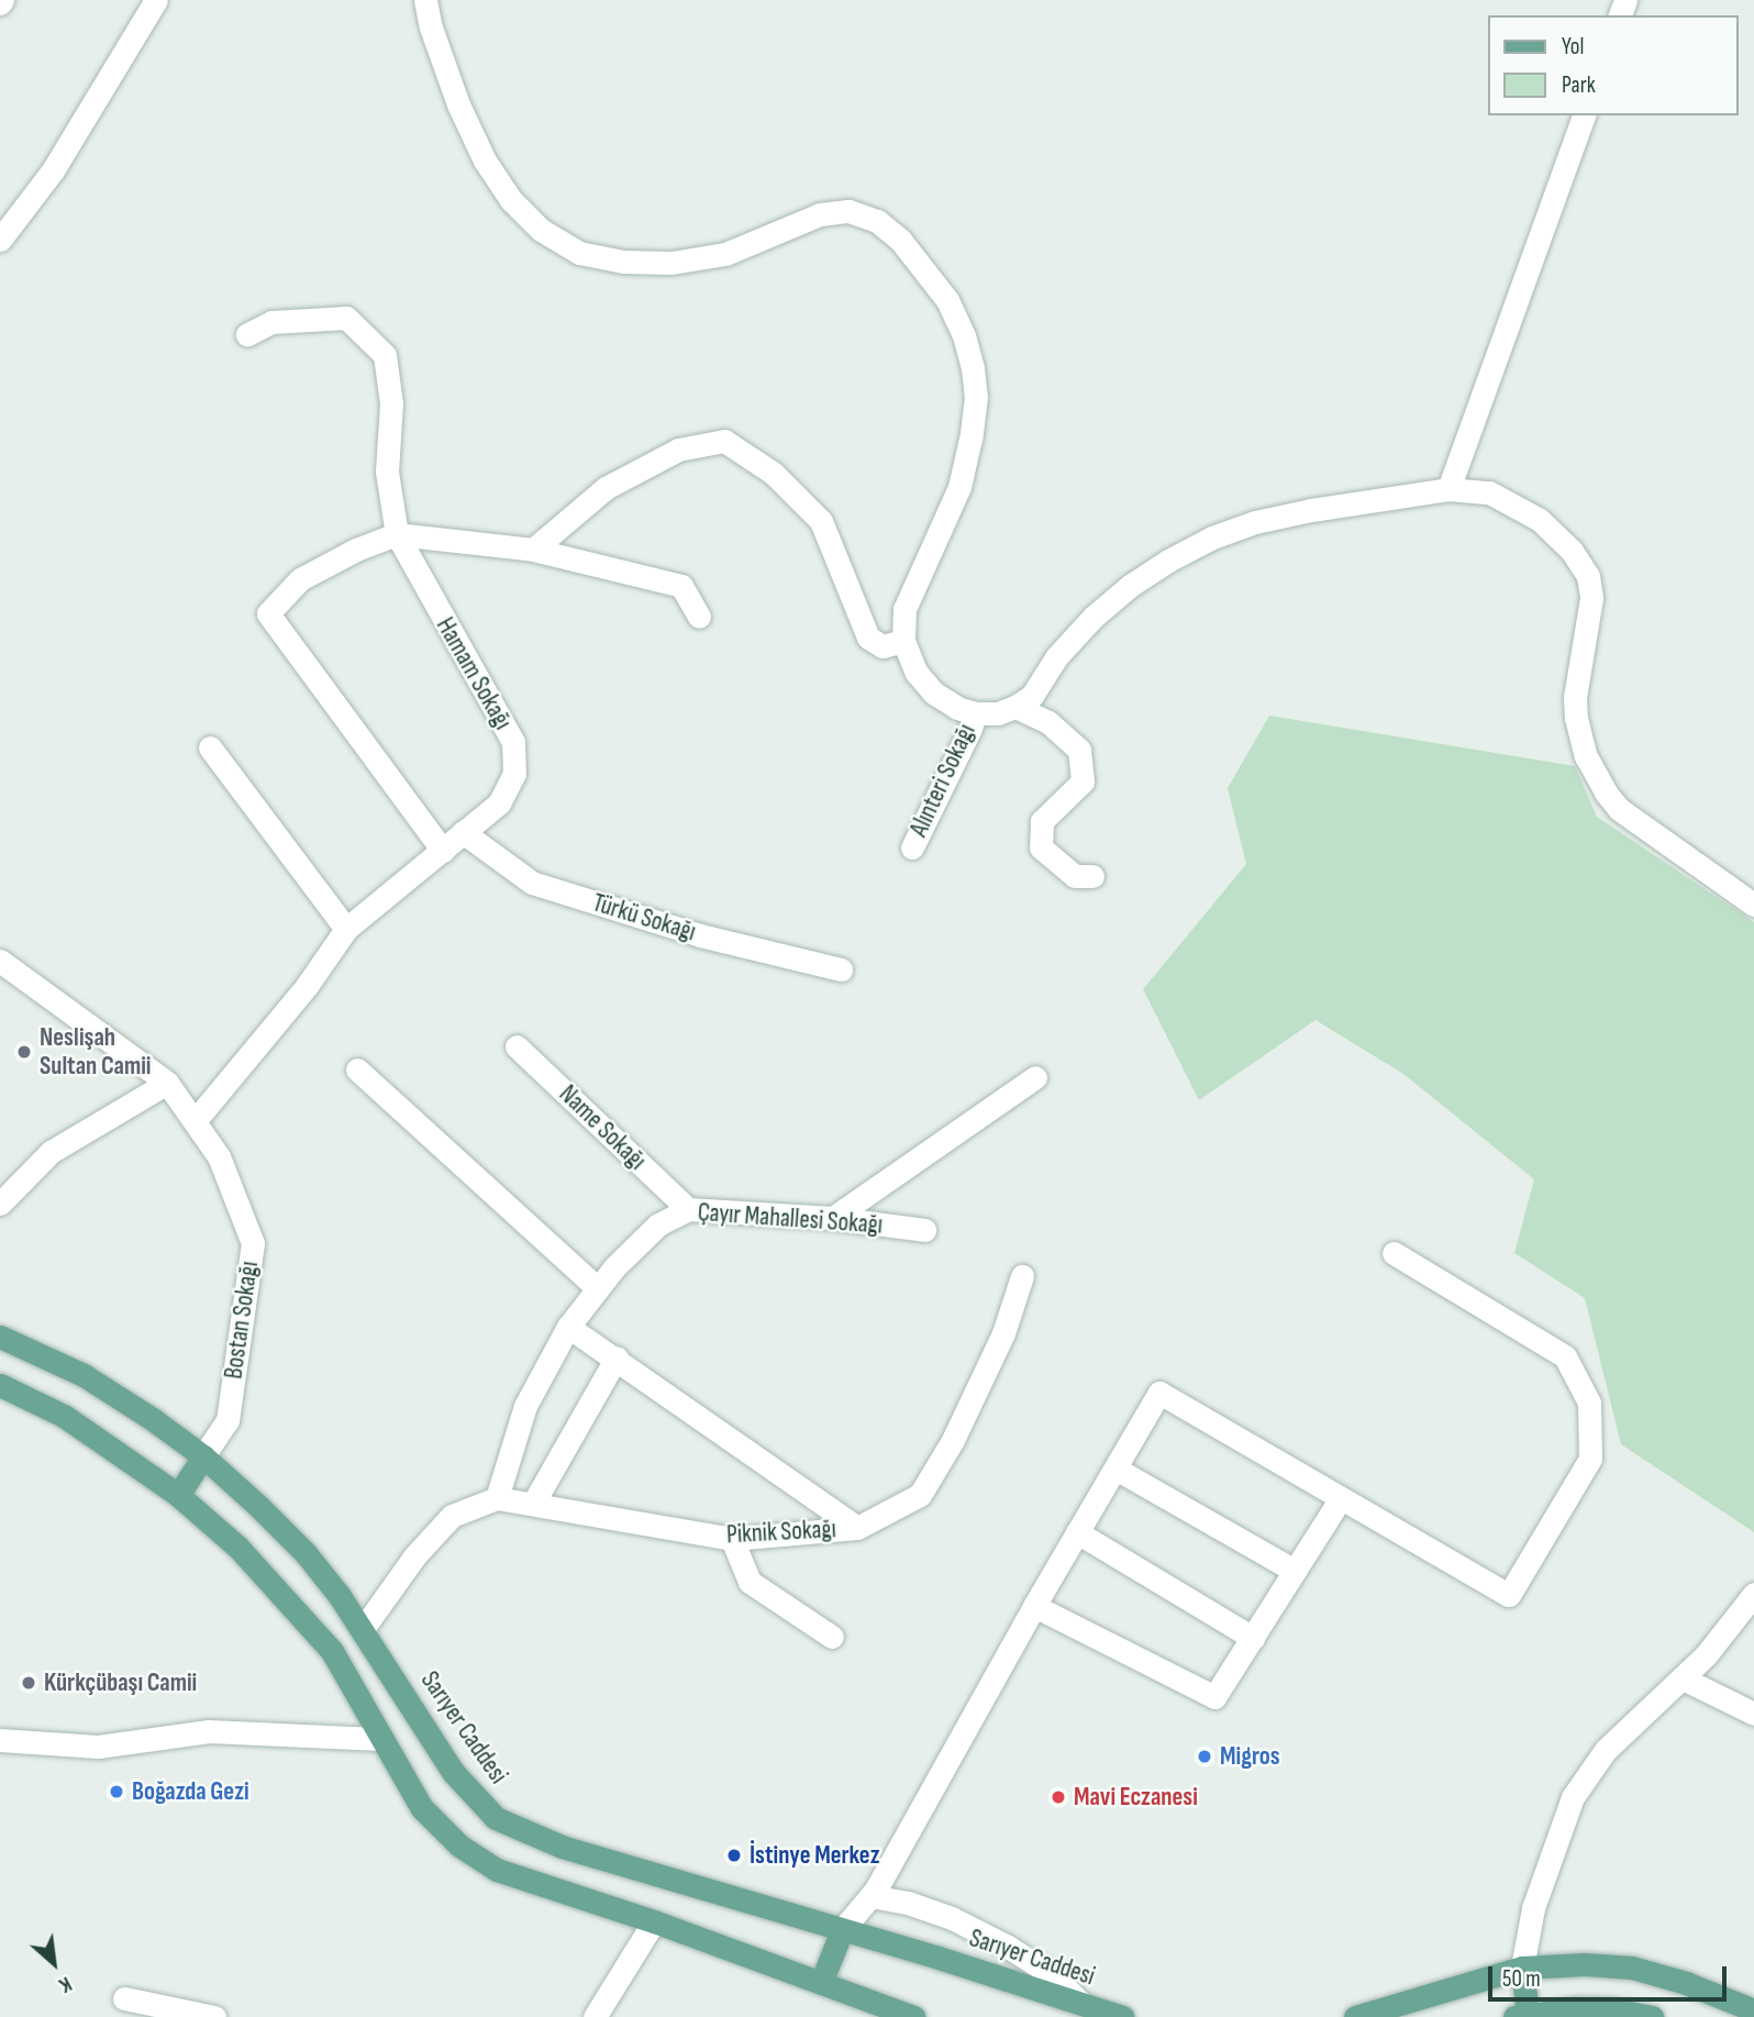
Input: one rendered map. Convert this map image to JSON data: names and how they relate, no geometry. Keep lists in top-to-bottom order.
{
  "streets": {
    "main road": ["Sarıyer Caddesi"],
    "street": [
      "Hamam Sokağı",
      "Alınteri Sokağı",
      "Türkü Sokağı",
      "Name Sokağı",
      "Çayır Mahallesi Sokağı",
      "Bostan Sokağı",
      "Piknik Sokağı"
    ]
  },
  "crossings": [
    ["Hamam Sokağı", "Türkü Sokağı"],
    ["Hamam Sokağı", "Bostan Sokağı"],
    ["Name Sokağı", "Çayır Mahallesi Sokağı"],
    ["Çayır Mahallesi Sokağı", "Piknik Sokağı"],
    ["Bostan Sokağı", "Sarıyer Caddesi"]
  ],
  "places": [
    "Neslişah Sultan Camii",
    "Kürkçübaşı Camii",
    "Migros",
    "Boğazda Gezi",
    "Mavi Eczanesi",
    "İstinye Merkez"
  ],
  "legend": ["Yol", "Park"],
  "scale_bar": "50 m",
  "north": "bottom right"
}
